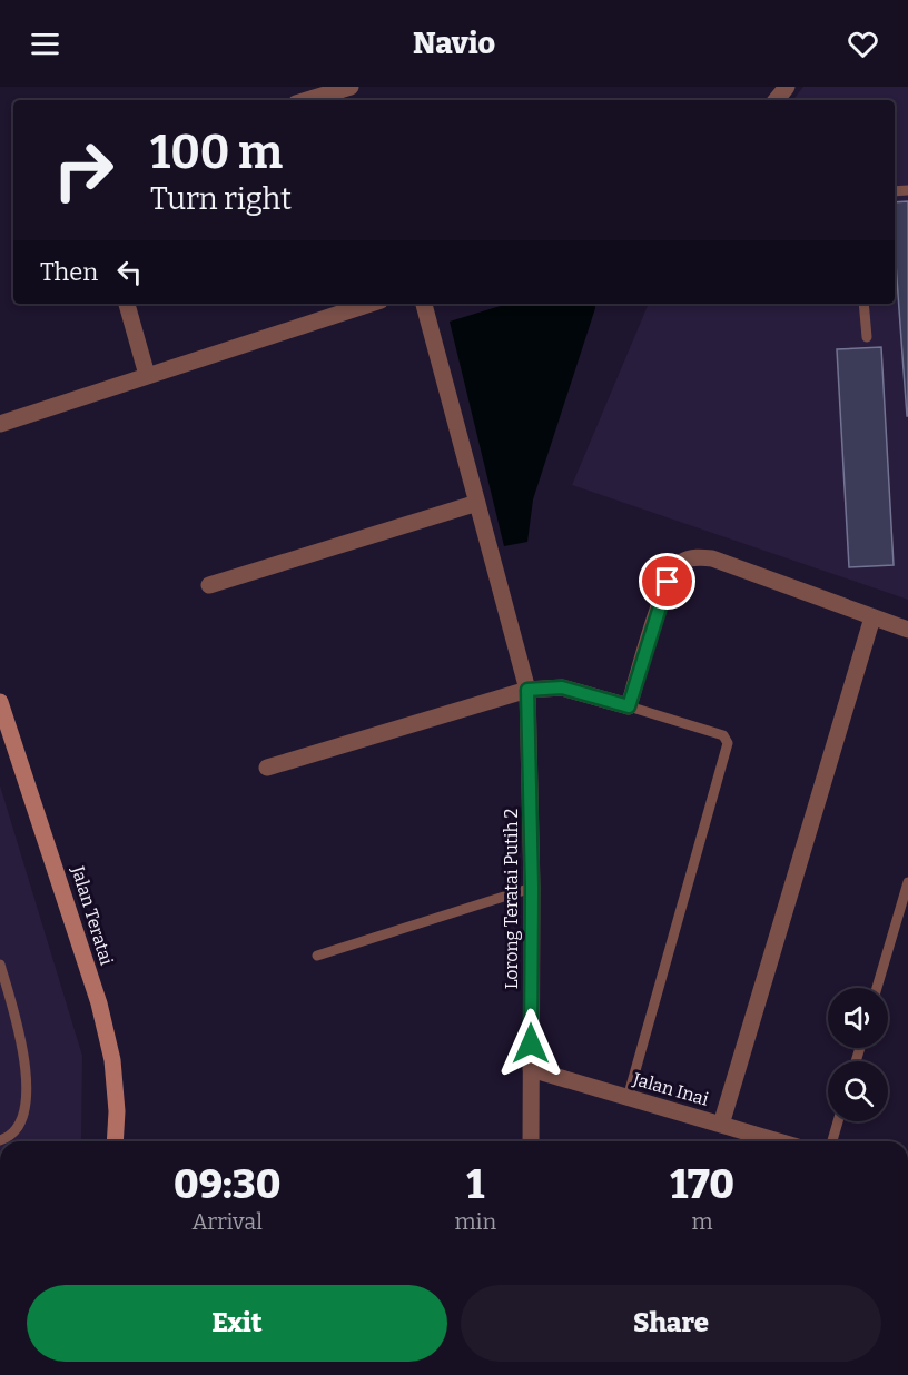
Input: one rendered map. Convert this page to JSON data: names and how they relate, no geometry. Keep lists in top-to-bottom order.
{
  "streets": {
    "street": ["Lorong Teratai Putih 2", "Jalan Teratai", "Jalan Inai"]
  },
  "crossings": [
    ["Lorong Teratai Putih 2", "Jalan Inai"]
  ],
  "page": {
    "header": "Navio",
    "turn": ["100 m", "Turn right"],
    "then": "Then",
    "eta": [
      "09:30",
      "Arrival",
      "1",
      "min",
      "170",
      "m"
    ],
    "buttons": ["Exit", "Share"]
  }
}
